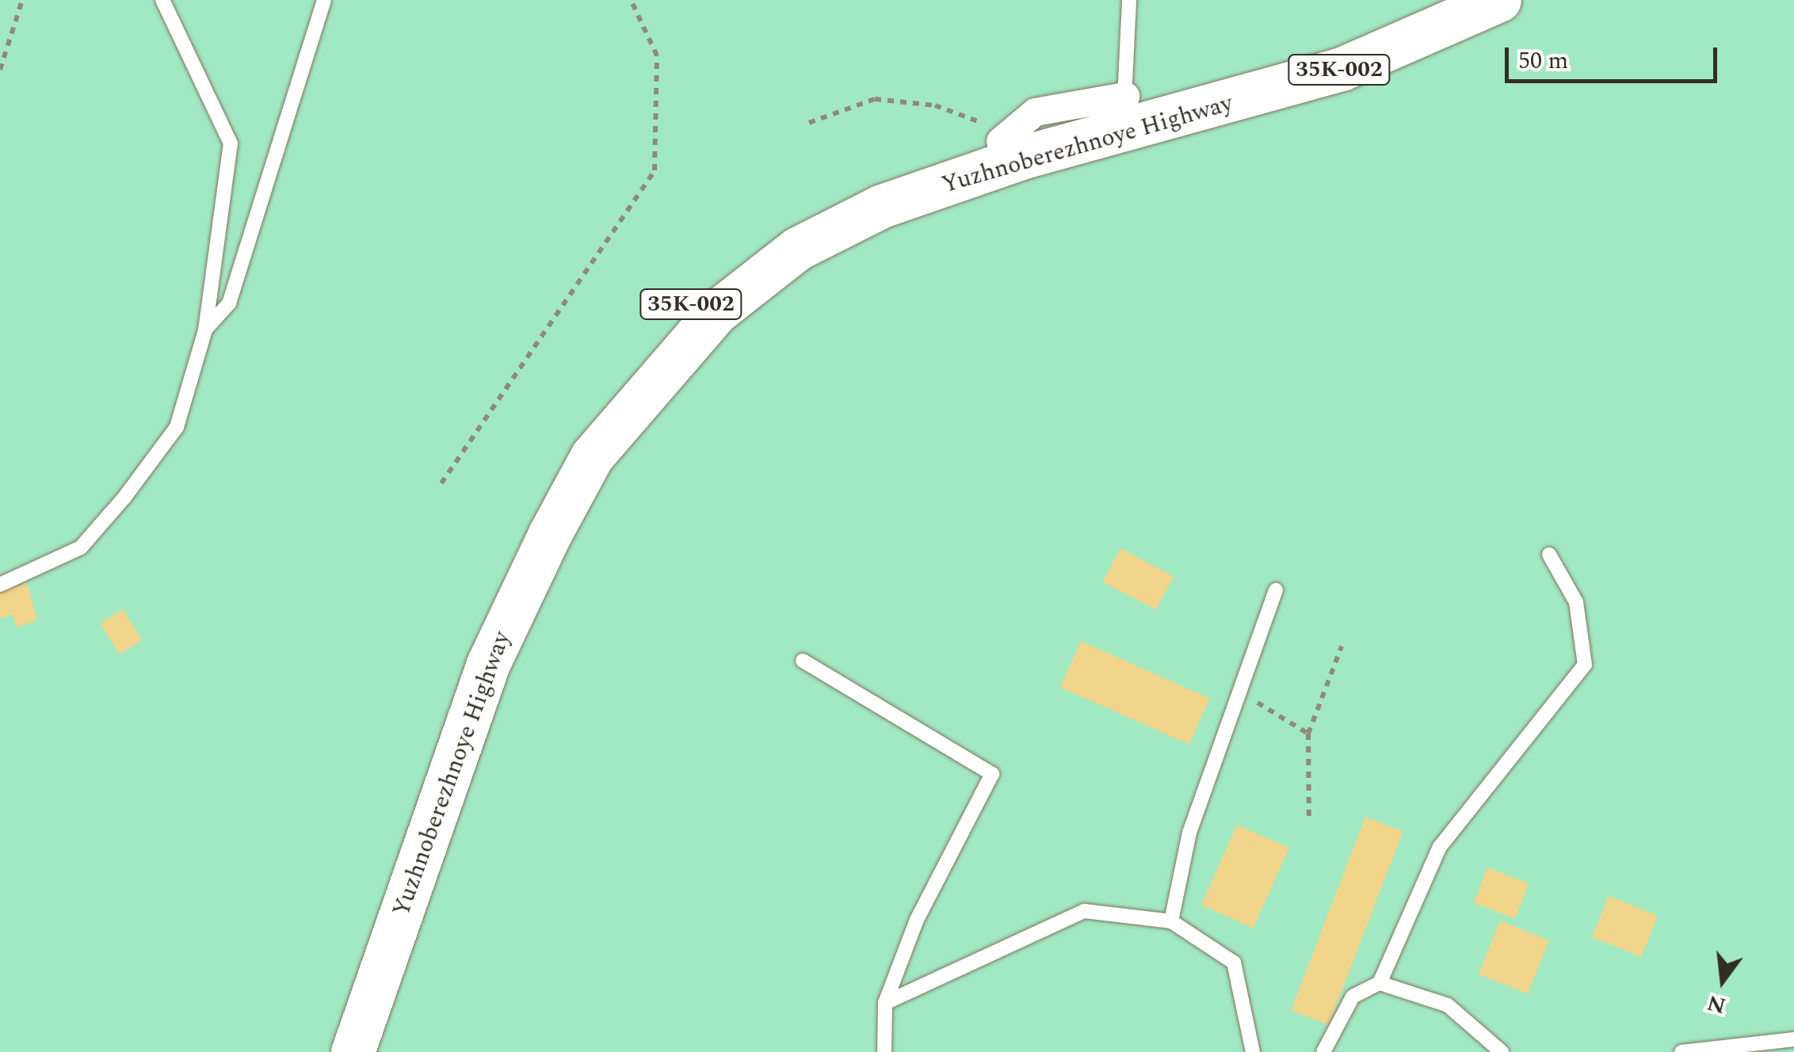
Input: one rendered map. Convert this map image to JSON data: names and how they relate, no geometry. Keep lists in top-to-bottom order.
{
  "streets": {
    "highway": ["35К-002", "Yuzhnoberezhnoye Highway"]
  },
  "scale_bar": "50 m",
  "north": "bottom"
}
